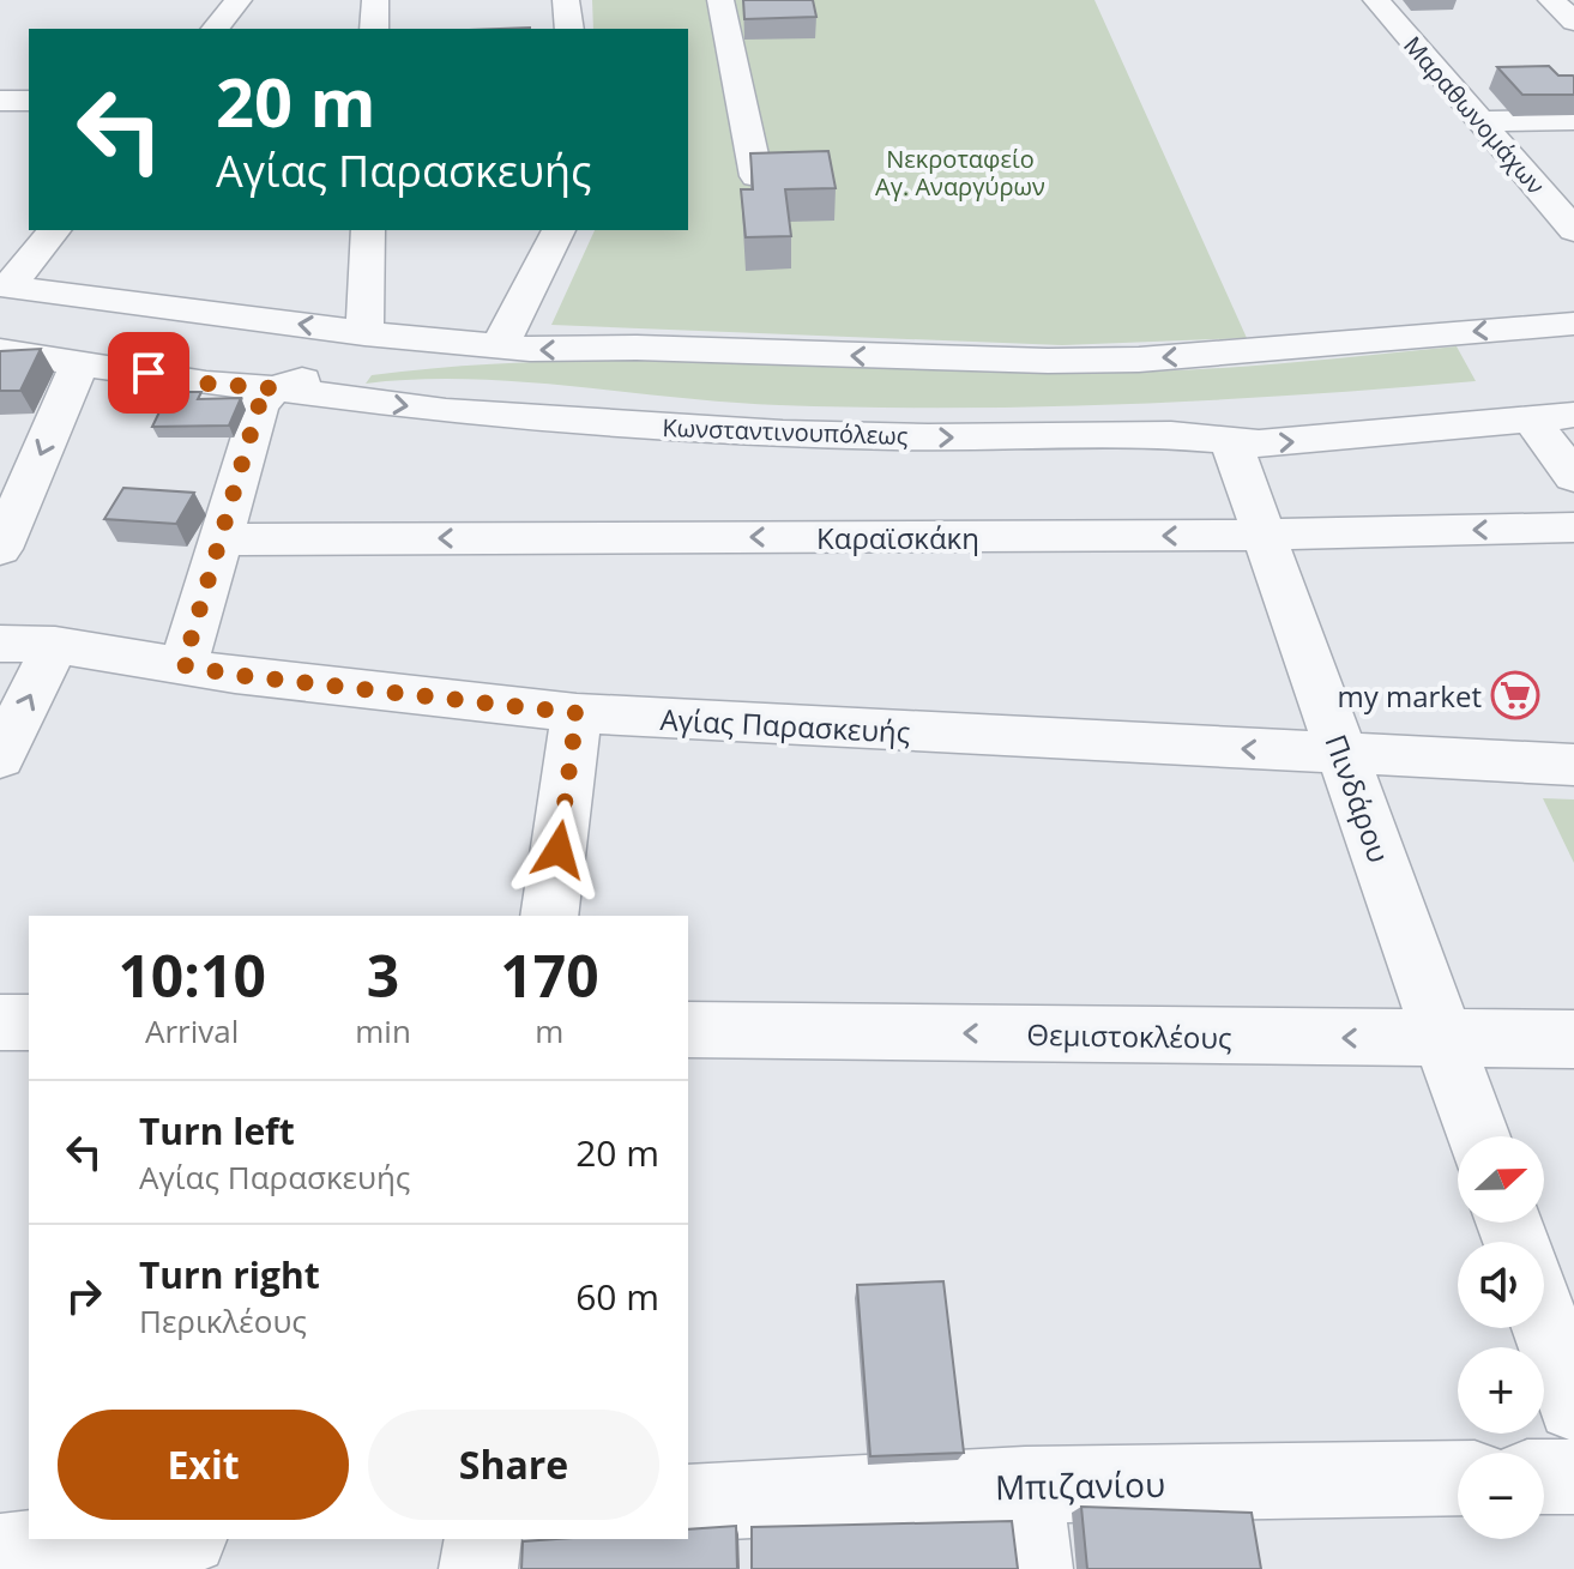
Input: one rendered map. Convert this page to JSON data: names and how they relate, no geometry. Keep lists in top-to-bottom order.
{
  "streets": {
    "street": [
      "Μαραθωνομάχων",
      "Κωνσταντινουπόλεως",
      "Καραϊσκάκη",
      "Αγίας Παρασκευής",
      "Πινδάρου",
      "Θεμιστοκλέους",
      "Μπιζανίου"
    ]
  },
  "crossings": [
    ["Κωνσταντινουπόλεως", "Πινδάρου"],
    ["Καραϊσκάκη", "Πινδάρου"],
    ["Αγίας Παρασκευής", "Πινδάρου"],
    ["Πινδάρου", "Θεμιστοκλέους"]
  ],
  "one_way": ["Θεμιστοκλέους"],
  "parks": ["Νεκροταφείο Αγ. Αναργύρων"],
  "places": {
    "supermarket": ["my market"]
  },
  "north": "right",
  "page": {
    "turn": ["20 m", "Αγίας Παρασκευής"],
    "eta": [
      "10:10",
      "Arrival",
      "3",
      "min",
      "170",
      "m"
    ],
    "list": [
      {
        "name": "Turn left",
        "note": "Αγίας Παρασκευής",
        "value": "20 m"
      },
      {
        "name": "Turn right",
        "note": "Περικλέους",
        "value": "60 m"
      }
    ],
    "map_buttons": ["+", "−"],
    "buttons": ["Exit", "Share"]
  }
}
